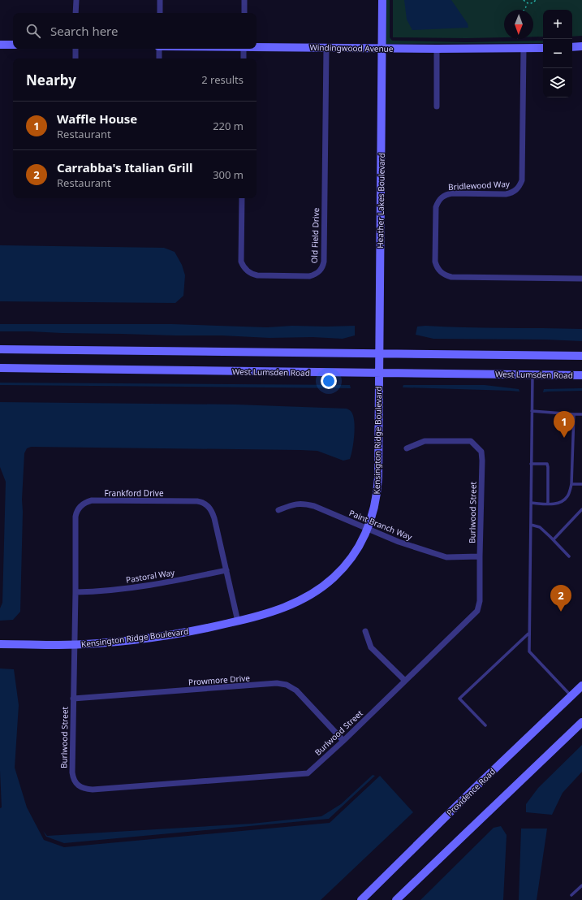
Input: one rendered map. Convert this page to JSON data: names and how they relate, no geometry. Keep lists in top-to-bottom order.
{
  "streets": {
    "main road": [
      "Windingwood Avenue",
      "Heather Lakes Boulevard",
      "West Lumsden Road",
      "Kensington Ridge Boulevard",
      "Providence Road"
    ],
    "street": [
      "Bridlewood Way",
      "Old Field Drive",
      "Frankford Drive",
      "Burlwood Street",
      "Paint Branch Way",
      "Pastoral Way",
      "Prowmore Drive"
    ]
  },
  "crossings": [
    ["Windingwood Avenue", "Bridlewood Way"],
    ["Windingwood Avenue", "Heather Lakes Boulevard"],
    ["Windingwood Avenue", "Old Field Drive"],
    ["Heather Lakes Boulevard", "Kensington Ridge Boulevard"],
    ["West Lumsden Road", "Kensington Ridge Boulevard"],
    ["Kensington Ridge Boulevard", "Frankford Drive"],
    ["Kensington Ridge Boulevard", "Burlwood Street"],
    ["Kensington Ridge Boulevard", "Paint Branch Way"],
    ["Frankford Drive", "Burlwood Street"],
    ["Frankford Drive", "Pastoral Way"],
    ["Burlwood Street", "Paint Branch Way"],
    ["Burlwood Street", "Prowmore Drive"]
  ],
  "north": "bottom",
  "page": {
    "map_buttons": ["+", "−"],
    "search": "Search here",
    "heading": ["Nearby", "2 results"],
    "list": [
      {
        "mark": "1",
        "name": "Waffle House",
        "note": "Restaurant",
        "value": "220 m"
      },
      {
        "mark": "2",
        "name": "Carrabba's Italian Grill",
        "note": "Restaurant",
        "value": "300 m"
      }
    ],
    "pins": ["1", "2"]
  }
}
